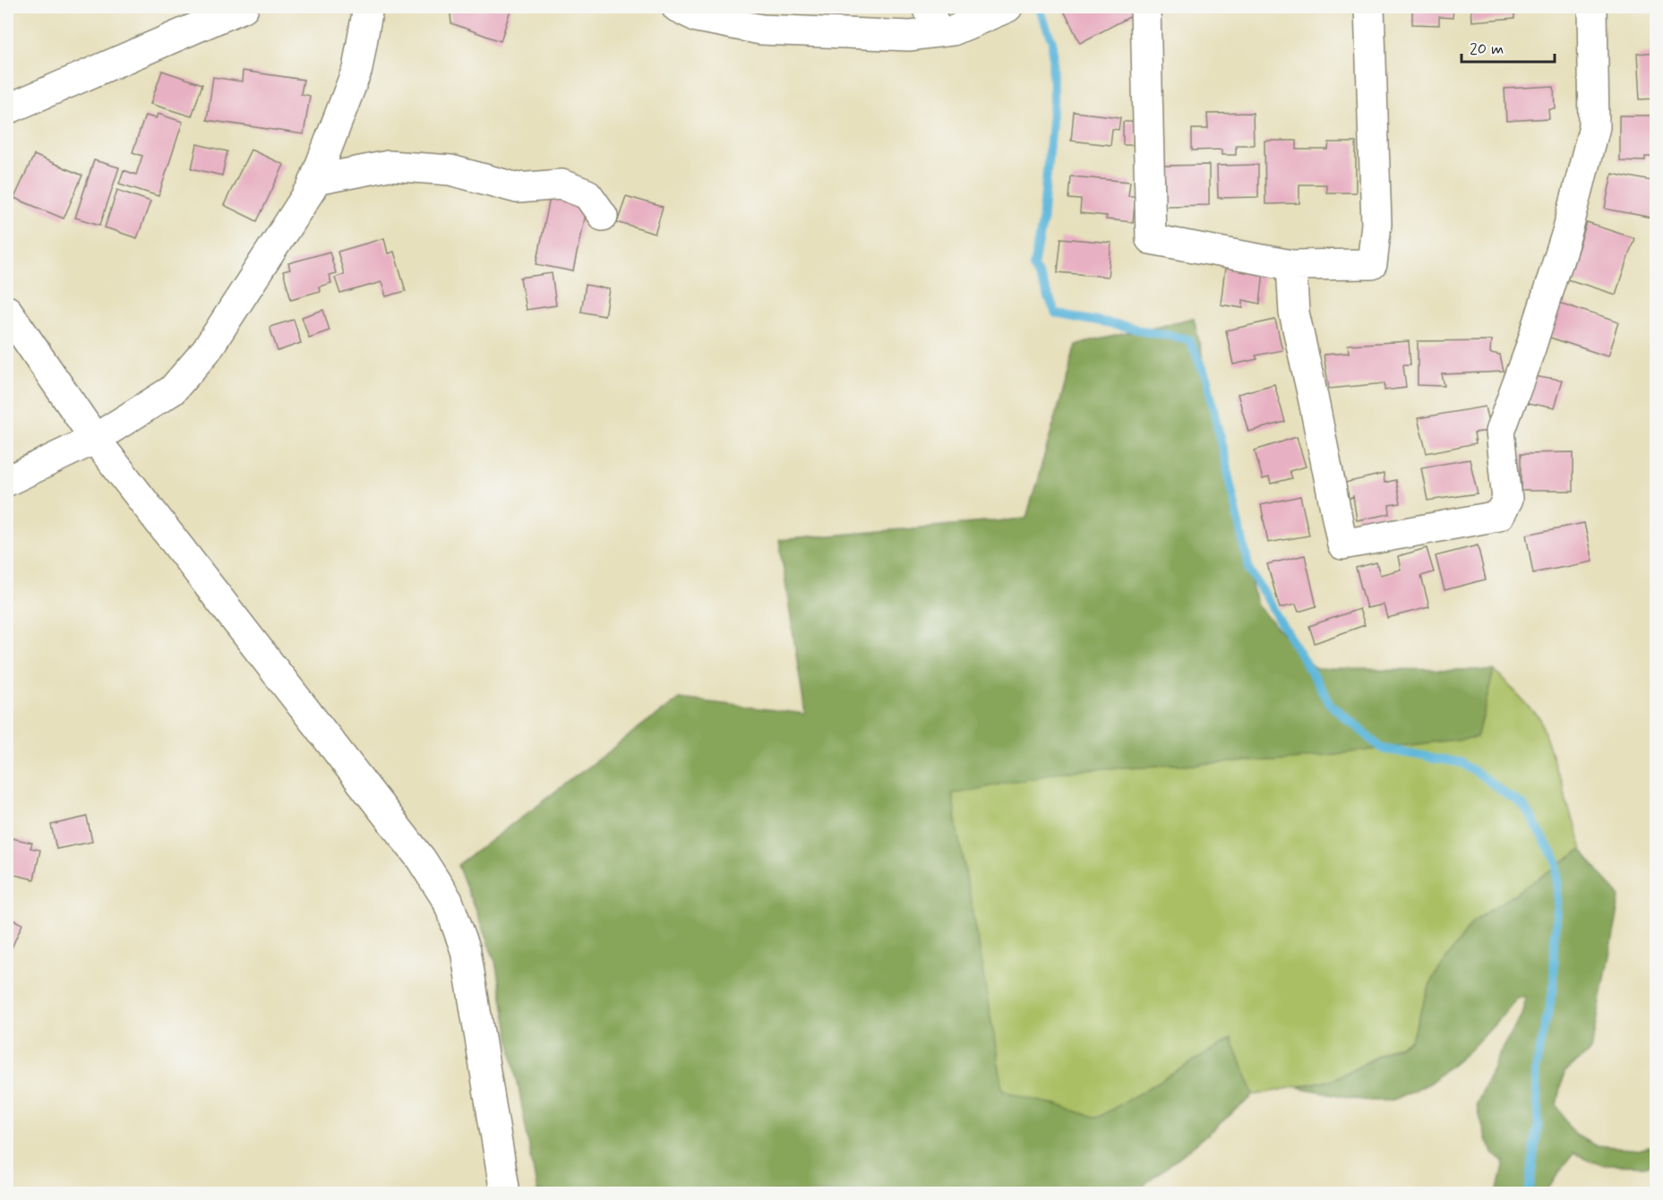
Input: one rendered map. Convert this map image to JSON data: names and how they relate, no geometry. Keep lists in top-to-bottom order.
{
  "scale_bar": "20 m"
}
